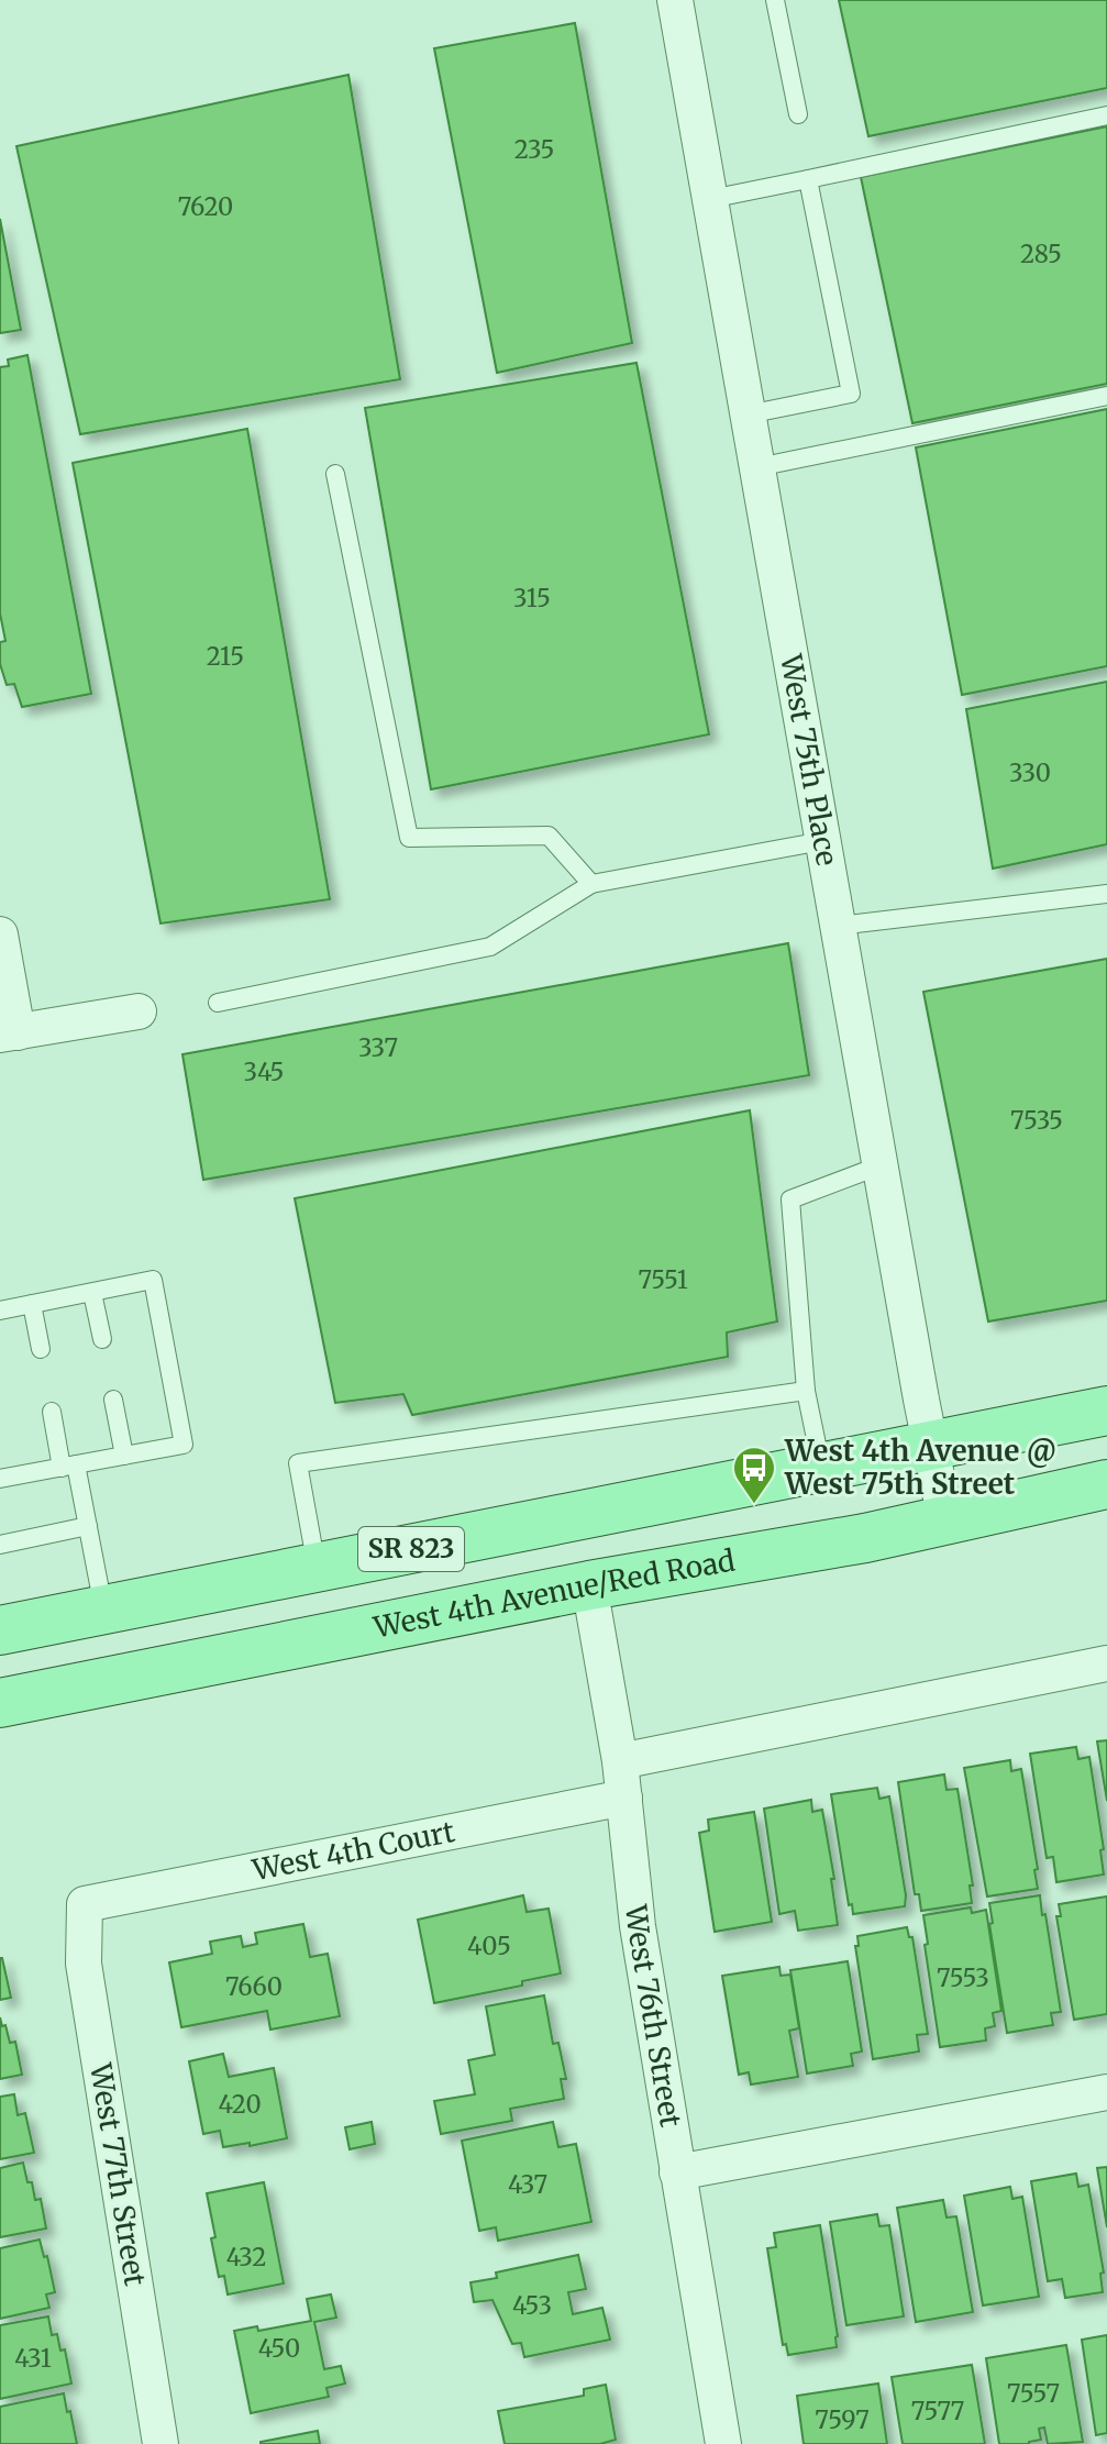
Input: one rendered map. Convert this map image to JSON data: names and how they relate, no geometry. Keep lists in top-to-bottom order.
{
  "streets": {
    "main road": ["SR 823", "West 4th Avenue/Red Road"],
    "street": [
      "West 75th Place",
      "West 4th Court",
      "West 76th Street",
      "West 77th Street"
    ]
  },
  "crossings": [
    ["West 75th Place", "SR 823"],
    ["West 75th Place", "West 4th Avenue/Red Road"],
    ["West 4th Avenue/Red Road", "West 76th Street"],
    ["West 4th Court", "West 76th Street"],
    ["West 4th Court", "West 77th Street"]
  ],
  "places": {
    "bus stop": ["West 4th Avenue @ West 75th Street"]
  },
  "house_numbers": [
    "235",
    "7620",
    "285",
    "315",
    "215",
    "330",
    "337",
    "345",
    "7535",
    "7551",
    "405",
    "7553",
    "7660",
    "420",
    "437",
    "432",
    "453",
    "450",
    "431",
    "7557",
    "7577",
    "7597"
  ]
}
